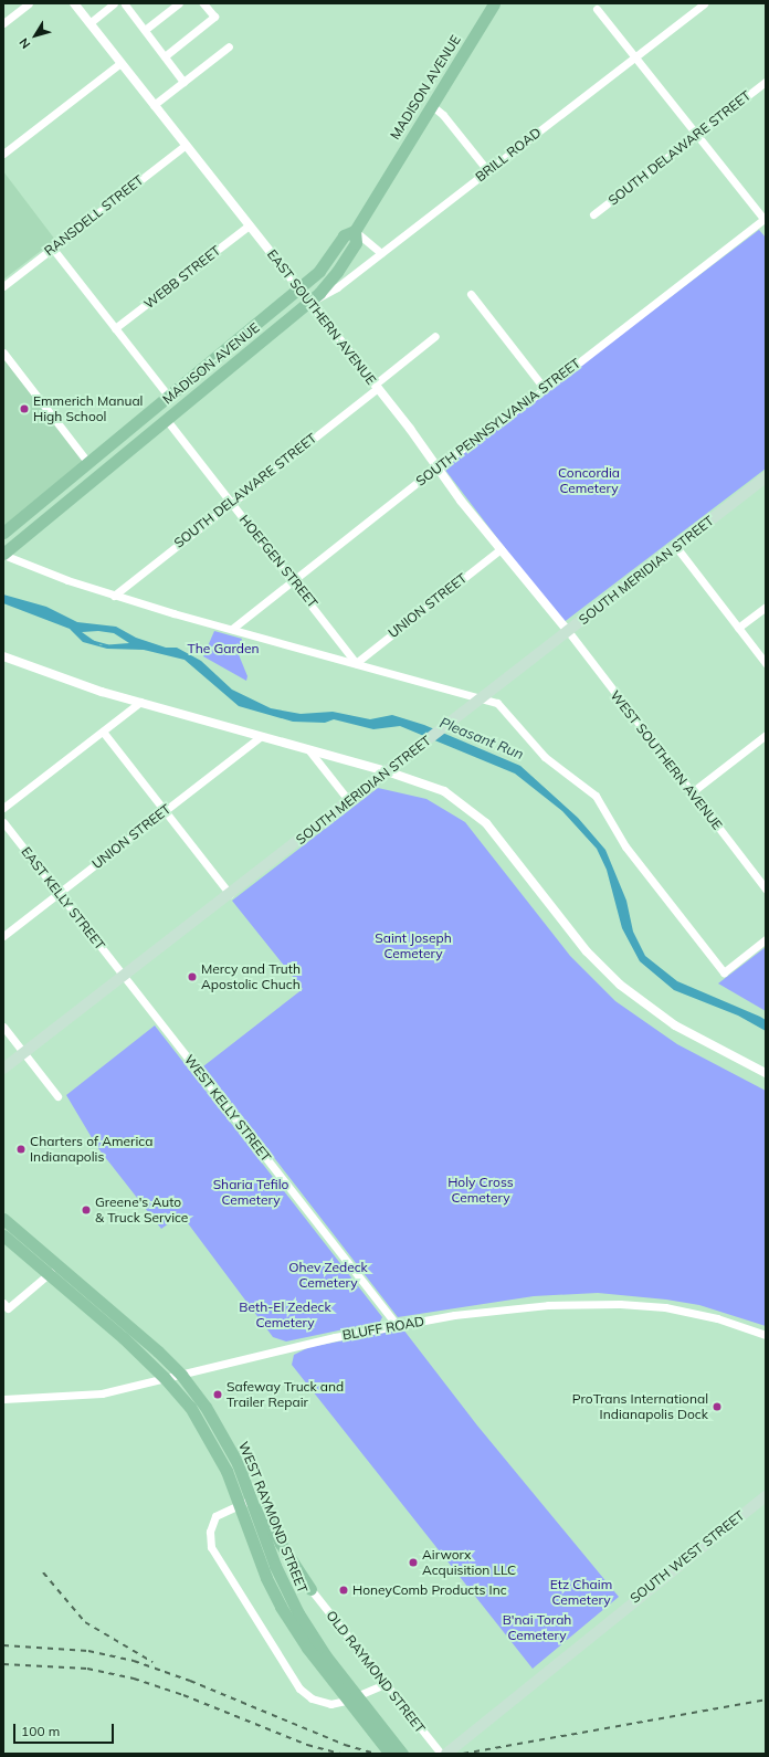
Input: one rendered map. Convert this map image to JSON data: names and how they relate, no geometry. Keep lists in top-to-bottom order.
{
  "streets": {
    "main road": [
      "MADISON AVENUE",
      "SOUTH MERIDIAN STREET",
      "WEST RAYMOND STREET",
      "SOUTH WEST STREET"
    ],
    "street": [
      "SOUTH DELAWARE STREET",
      "BRILL ROAD",
      "RANSDELL STREET",
      "WEBB STREET",
      "EAST SOUTHERN AVENUE",
      "SOUTH PENNSYLVANIA STREET",
      "HOEFGEN STREET",
      "UNION STREET",
      "WEST SOUTHERN AVENUE",
      "EAST KELLY STREET",
      "WEST KELLY STREET",
      "BLUFF ROAD",
      "OLD RAYMOND STREET"
    ]
  },
  "crossings": [
    ["MADISON AVENUE", "BRILL ROAD"],
    ["MADISON AVENUE", "EAST SOUTHERN AVENUE"],
    ["MADISON AVENUE", "HOEFGEN STREET"],
    ["SOUTH DELAWARE STREET", "EAST SOUTHERN AVENUE"],
    ["SOUTH DELAWARE STREET", "HOEFGEN STREET"],
    ["BRILL ROAD", "EAST SOUTHERN AVENUE"],
    ["RANSDELL STREET", "EAST SOUTHERN AVENUE"],
    ["WEBB STREET", "EAST SOUTHERN AVENUE"],
    ["EAST SOUTHERN AVENUE", "SOUTH PENNSYLVANIA STREET"],
    ["EAST SOUTHERN AVENUE", "SOUTH MERIDIAN STREET"],
    ["EAST SOUTHERN AVENUE", "UNION STREET"],
    ["EAST SOUTHERN AVENUE", "WEST SOUTHERN AVENUE"],
    ["SOUTH PENNSYLVANIA STREET", "HOEFGEN STREET"],
    ["HOEFGEN STREET", "UNION STREET"],
    ["SOUTH MERIDIAN STREET", "WEST SOUTHERN AVENUE"],
    ["SOUTH MERIDIAN STREET", "EAST KELLY STREET"],
    ["SOUTH MERIDIAN STREET", "WEST KELLY STREET"],
    ["UNION STREET", "EAST KELLY STREET"],
    ["EAST KELLY STREET", "WEST KELLY STREET"],
    ["WEST KELLY STREET", "BLUFF ROAD"],
    ["BLUFF ROAD", "WEST RAYMOND STREET"]
  ],
  "water": ["Pleasant Run"],
  "parks": [
    "Concordia Cemetery",
    "The Garden",
    "Saint Joseph Cemetery",
    "Holy Cross Cemetery",
    "Sharia Tefilo Cemetery",
    "Ohev Zedeck Cemetery",
    "Beth-El Zedeck Cemetery",
    "Etz Chaim Cemetery",
    "B'nai Torah Cemetery"
  ],
  "places": [
    "Emmerich Manual High School",
    "Mercy and Truth Apostolic Chuch",
    "Charters of America Indianapolis",
    "Greene's Auto & Truck Service",
    "Safeway Truck and Trailer Repair",
    "ProTrans International Indianapolis Dock",
    "Airworx Acquisition LLC",
    "HoneyComb Products Inc"
  ],
  "scale_bar": "100 m",
  "north": "bottom left"
}
